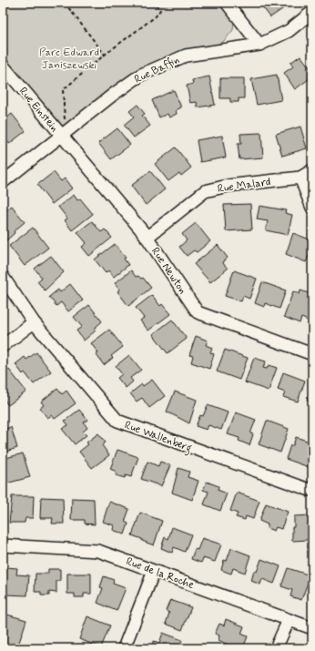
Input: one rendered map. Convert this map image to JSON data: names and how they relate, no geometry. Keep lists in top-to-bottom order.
{
  "streets": {
    "street": [
      "Rue Baffin",
      "Rue Einstein",
      "Rue Malard",
      "Rue Newton",
      "Rue Wallenberg",
      "Rue de la Roche"
    ]
  },
  "crossings": [
    ["Rue Baffin", "Rue Einstein"],
    ["Rue Baffin", "Rue Newton"],
    ["Rue Einstein", "Rue Newton"],
    ["Rue Malard", "Rue Newton"]
  ],
  "parks": ["Parc Edward Janiszewski"]
}
